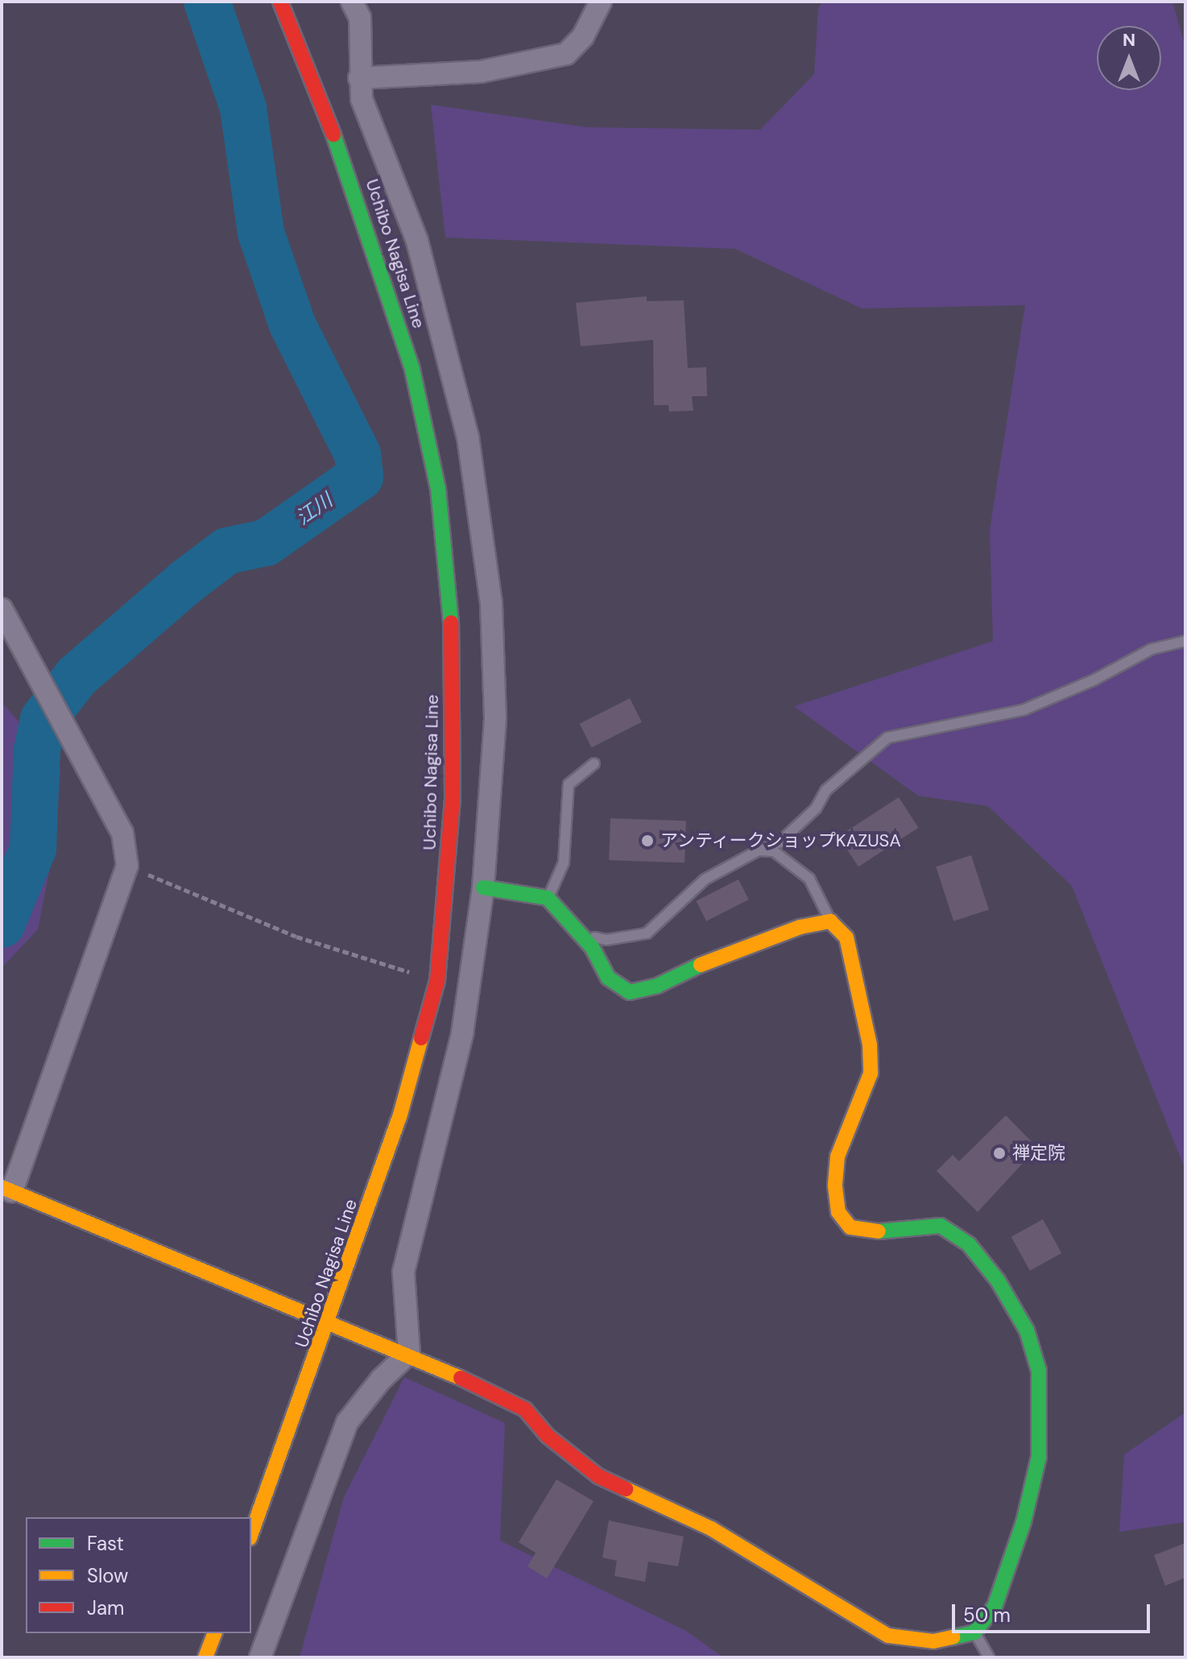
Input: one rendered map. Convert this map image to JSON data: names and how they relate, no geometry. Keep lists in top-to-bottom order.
{
  "streets": {
    "main road": ["Uchibo Nagisa Line"]
  },
  "water": ["江川"],
  "places": ["アンティークショップKAZUSA", "禅定院"],
  "legend": ["Fast", "Slow", "Jam"],
  "scale_bar": "50 m",
  "north": "top"
}
